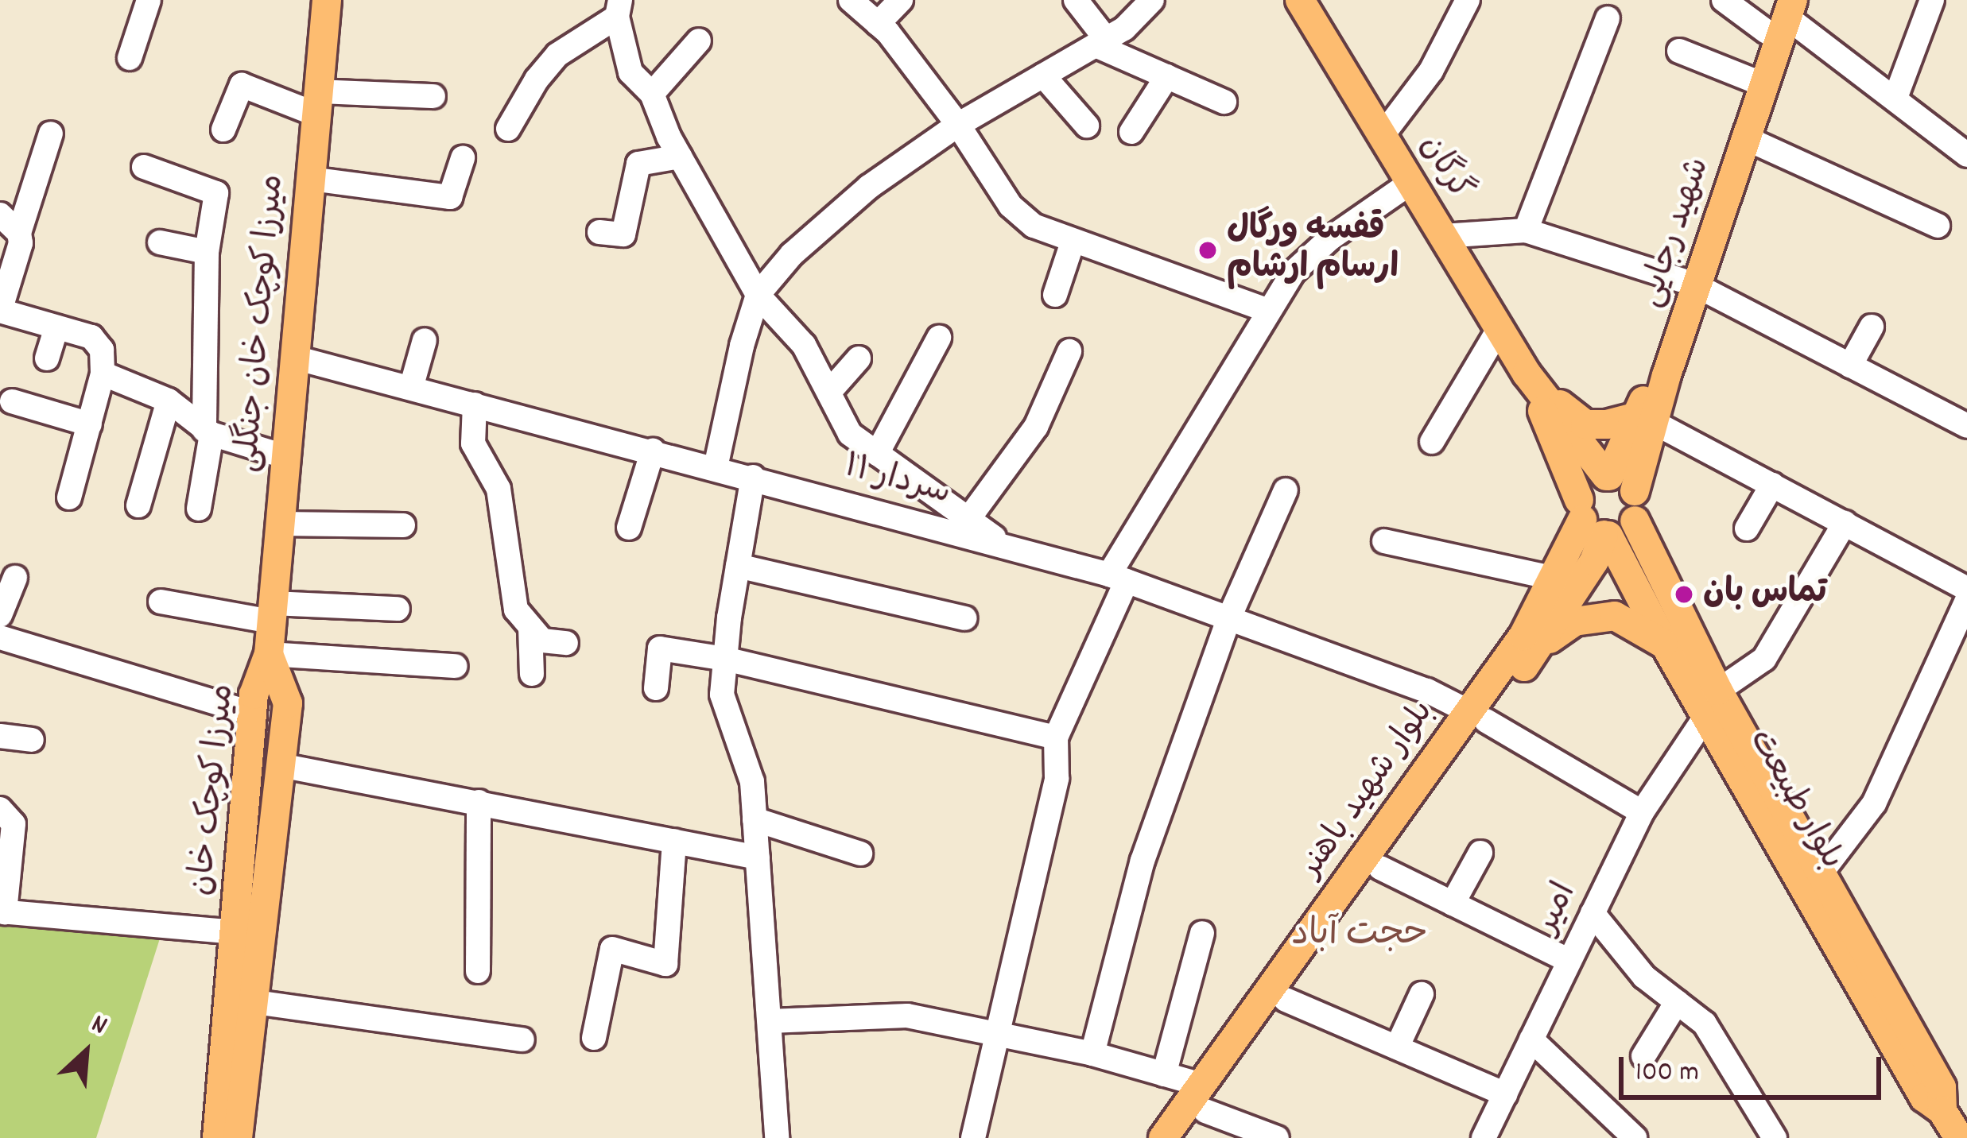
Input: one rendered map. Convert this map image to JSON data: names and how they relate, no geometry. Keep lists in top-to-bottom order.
{
  "streets": {
    "main road": [
      "گرگان",
      "شهید رجایی",
      "میرزا کوچک خان جنگلی",
      "میرزا کوچک خان",
      "بلوار شهید باهنر",
      "بلوار طبیعت"
    ],
    "street": ["سردار ۱۱", "امیر"]
  },
  "crossings": [
    ["گرگان", "بلوار طبیعت"],
    ["شهید رجایی", "بلوار شهید باهنر"],
    ["شهید رجایی", "بلوار طبیعت"],
    ["میرزا کوچک خان جنگلی", "سردار ۱۱"],
    ["میرزا کوچک خان جنگلی", "میرزا کوچک خان"],
    ["سردار ۱۱", "بلوار شهید باهنر"],
    ["سردار ۱۱", "امیر"],
    ["بلوار شهید باهنر", "بلوار طبیعت"],
    ["بلوار طبیعت", "امیر"]
  ],
  "districts": ["حجت آباد"],
  "places": ["قفسه ورگال ارسام ارشام", "تماس بان"],
  "scale_bar": "100 m",
  "north": "top right"
}
